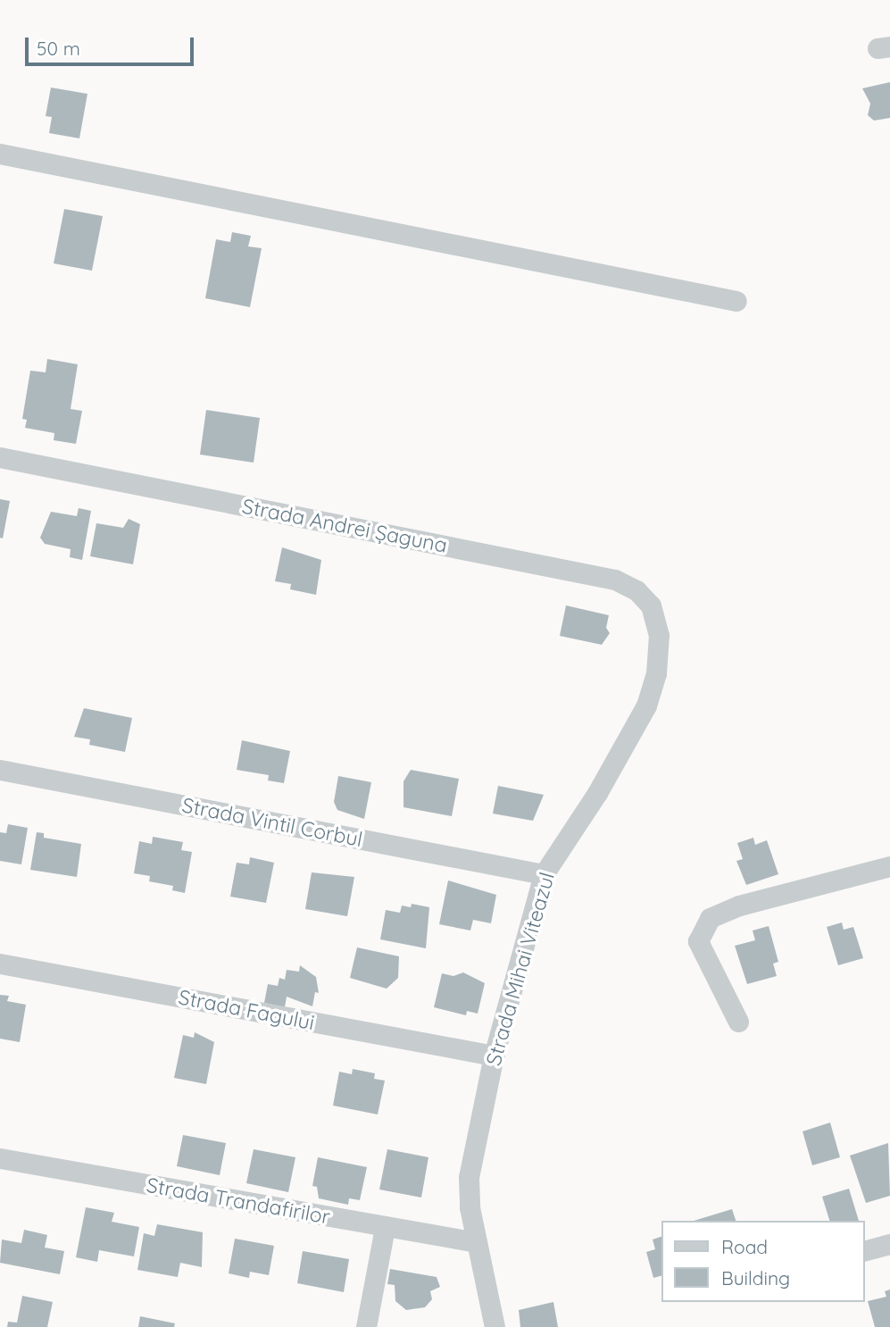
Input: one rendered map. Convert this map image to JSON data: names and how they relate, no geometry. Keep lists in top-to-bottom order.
{
  "streets": {
    "street": [
      "Strada Andrei Șaguna",
      "Strada Vintil Corbul",
      "Strada Mihai Viteazul",
      "Strada Fagului",
      "Strada Trandafirilor"
    ]
  },
  "crossings": [
    ["Strada Andrei Șaguna", "Strada Mihai Viteazul"],
    ["Strada Vintil Corbul", "Strada Mihai Viteazul"],
    ["Strada Mihai Viteazul", "Strada Fagului"],
    ["Strada Mihai Viteazul", "Strada Trandafirilor"]
  ],
  "legend": ["Road", "Building"],
  "scale_bar": "50 m"
}
